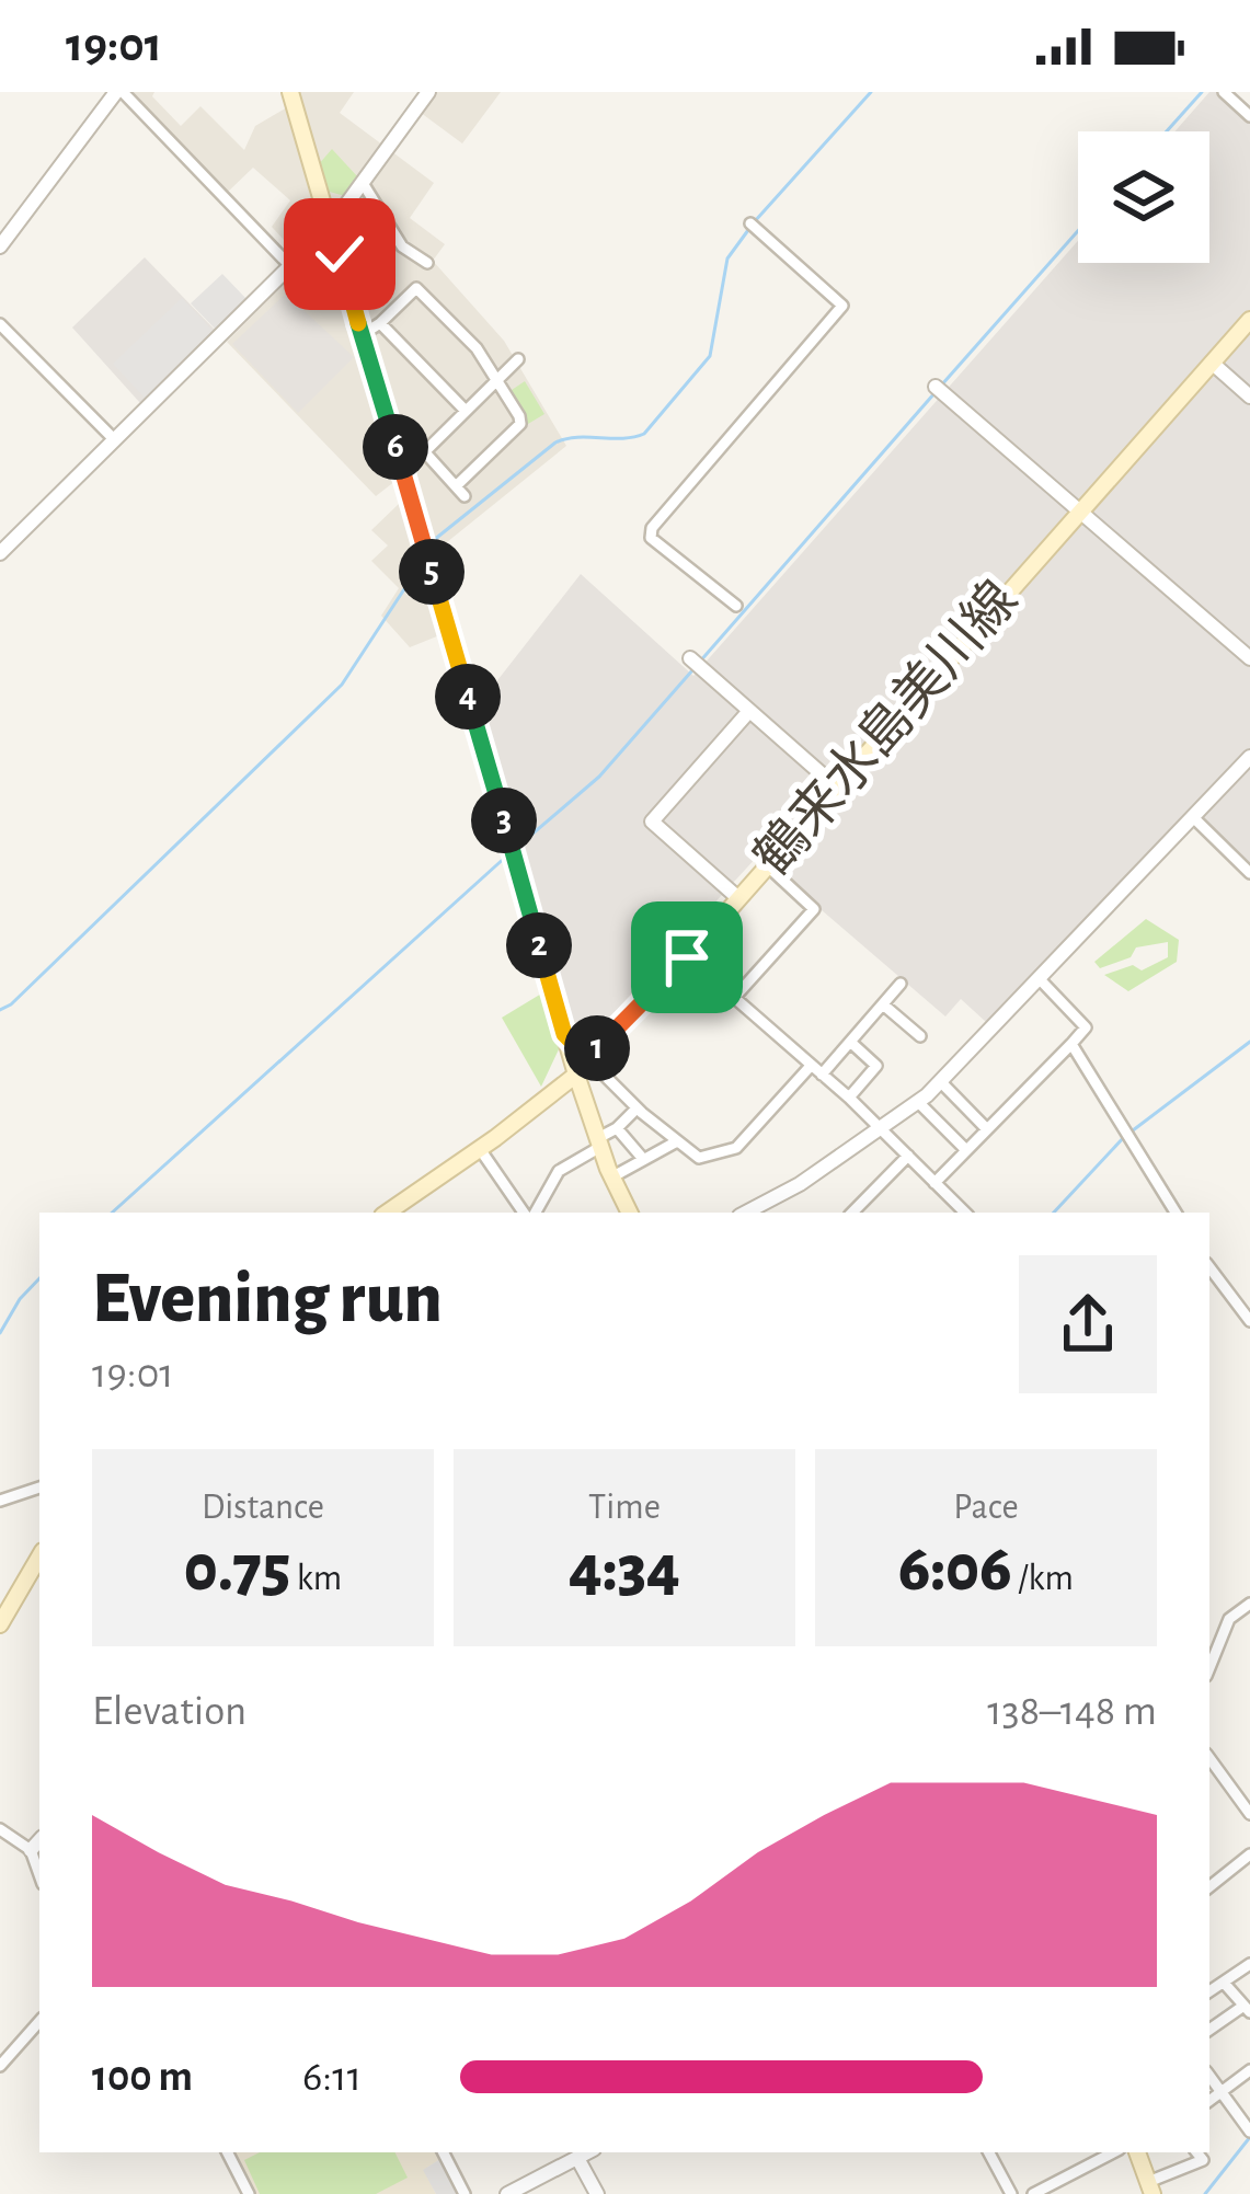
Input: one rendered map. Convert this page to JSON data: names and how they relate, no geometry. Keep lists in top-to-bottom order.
{
  "streets": {
    "main road": ["鶴来水島美川線"]
  },
  "page": {
    "status": "19:01",
    "pins": [
      "6",
      "5",
      "4",
      "3",
      "2",
      "1"
    ],
    "heading": ["Evening run", "19:01"],
    "stats": [
      ["Distance", "0.75 km"],
      ["Time", "4:34"],
      ["Pace", "6:06 /km"]
    ],
    "chart": ["Elevation", "138–148 m"],
    "list": [
      {
        "name": "100 m",
        "note": "6:11"
      }
    ]
  }
}
